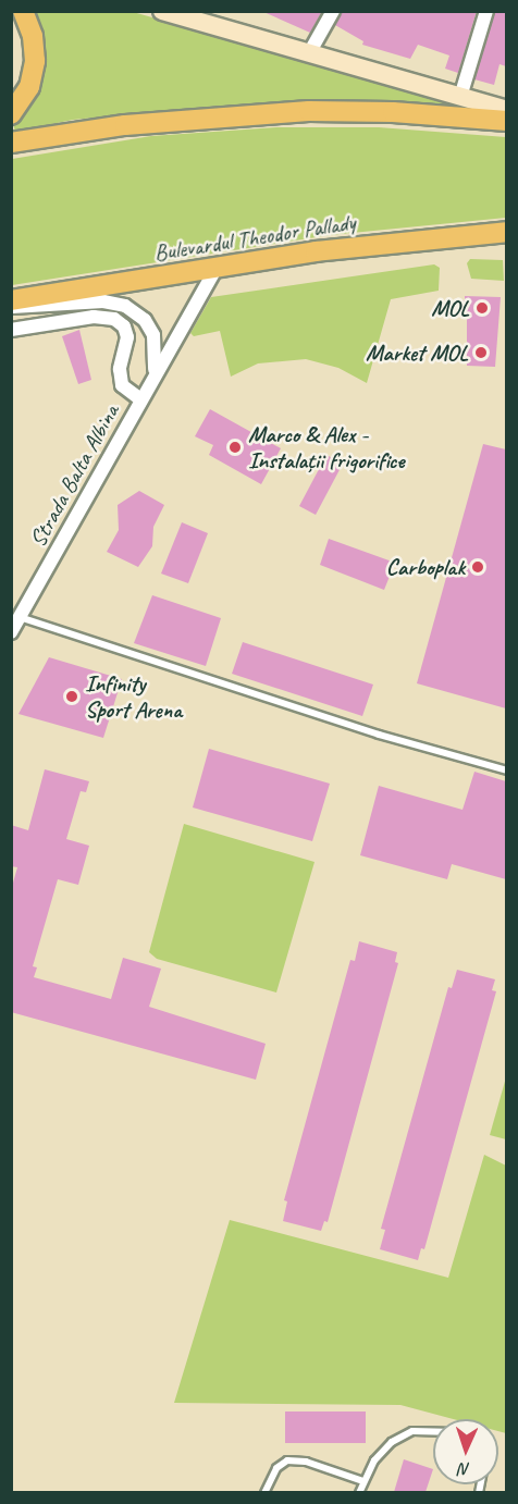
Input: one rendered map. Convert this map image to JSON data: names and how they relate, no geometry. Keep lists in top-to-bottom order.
{
  "streets": {
    "main road": ["Bulevardul Theodor Pallady"],
    "street": ["Strada Balta Albina"]
  },
  "crossings": [
    ["Bulevardul Theodor Pallady", "Strada Balta Albina"]
  ],
  "places": [
    "MOL",
    "Market MOL",
    "Marco & Alex - Instalații frigorifice",
    "Carboplak",
    "Infinity Sport Arena"
  ],
  "north": "bottom"
}
